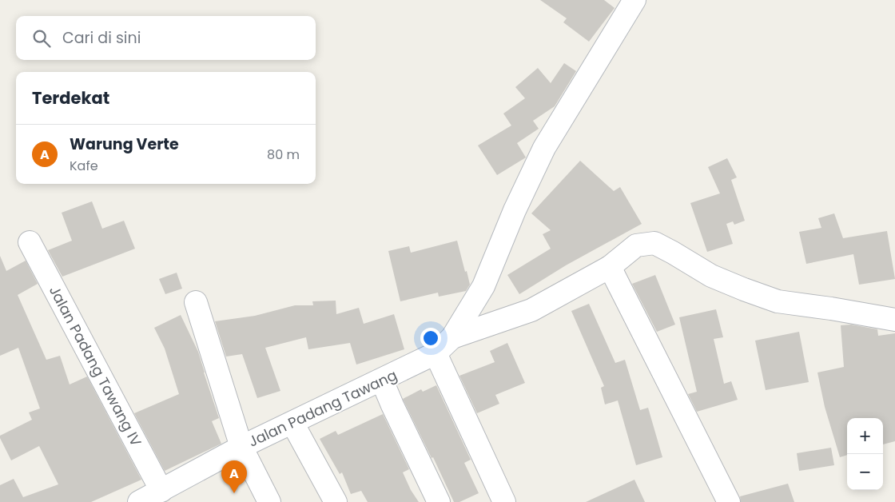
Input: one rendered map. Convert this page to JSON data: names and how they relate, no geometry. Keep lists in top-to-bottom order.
{
  "streets": {
    "street": ["Jalan Padang Tawang IV", "Jalan Padang Tawang"]
  },
  "crossings": [
    ["Jalan Padang Tawang IV", "Jalan Padang Tawang"]
  ],
  "page": {
    "search": "Cari di sini",
    "heading": "Terdekat",
    "list": [
      {
        "mark": "A",
        "name": "Warung Verte",
        "note": "Kafe",
        "value": "80 m"
      }
    ],
    "map_buttons": ["+", "−"],
    "pins": "A"
  }
}
